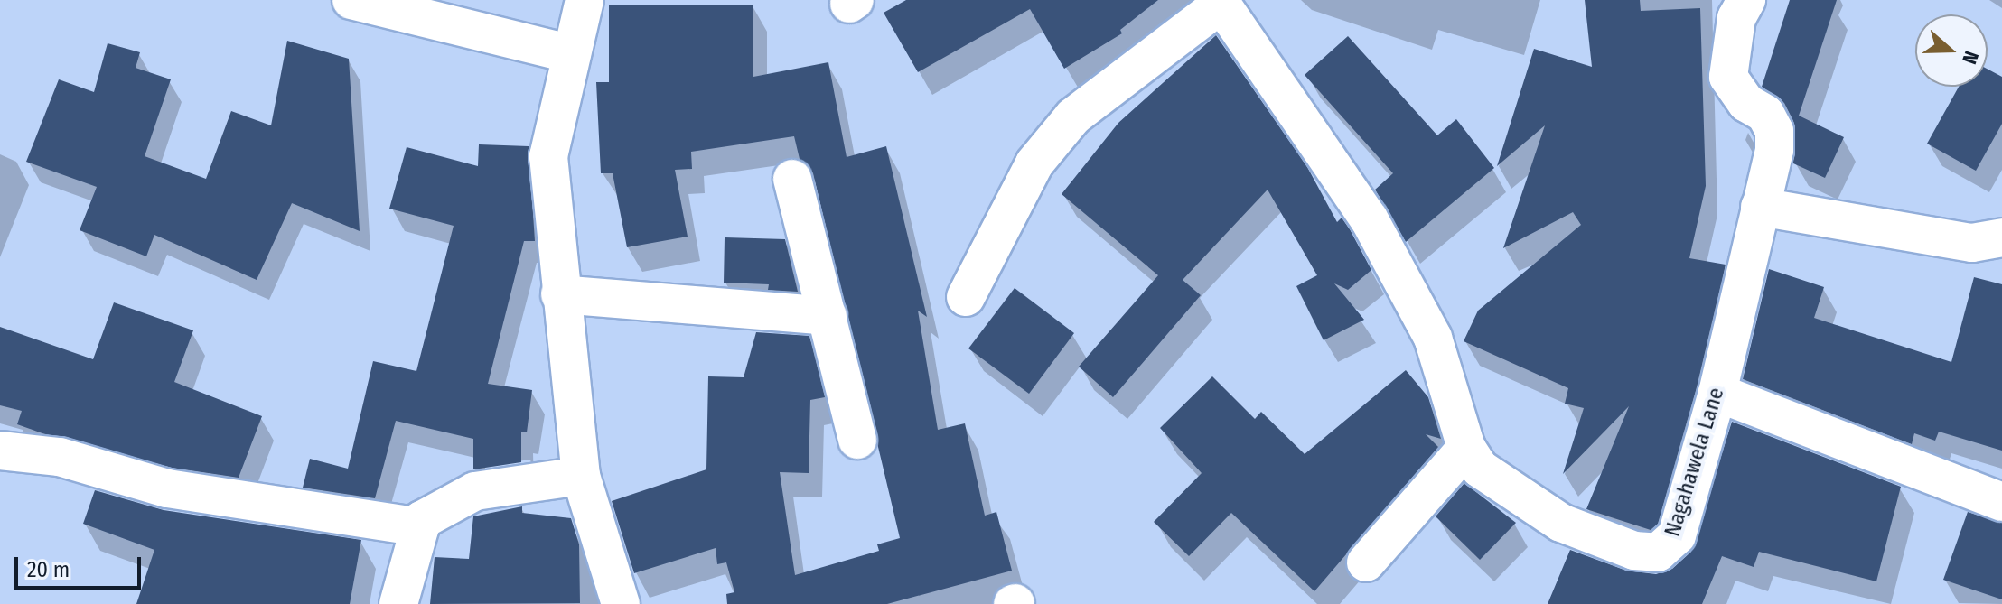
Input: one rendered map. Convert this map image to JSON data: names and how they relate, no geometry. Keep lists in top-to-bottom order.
{
  "streets": {
    "street": ["Nagahawela Lane"]
  },
  "scale_bar": "20 m",
  "north": "right"
}
